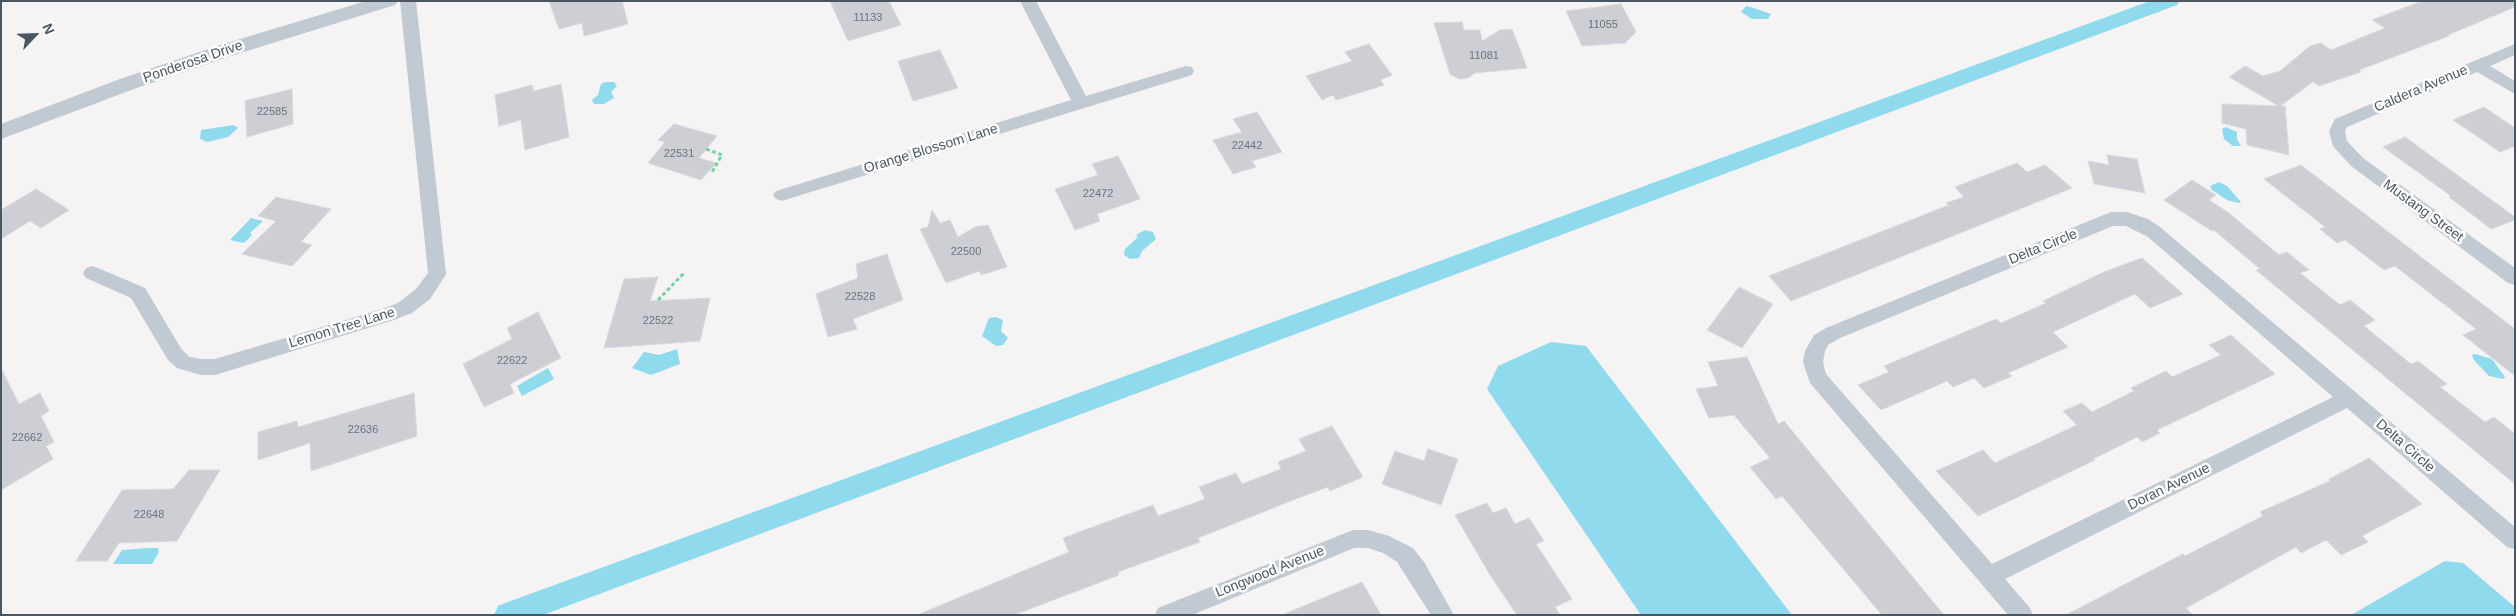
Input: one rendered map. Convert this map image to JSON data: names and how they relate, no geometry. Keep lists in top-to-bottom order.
{
  "streets": {
    "street": [
      "Ponderosa Drive",
      "Caldera Avenue",
      "Orange Blossom Lane",
      "Mustang Street",
      "Delta Circle",
      "Lemon Tree Lane",
      "Doran Avenue",
      "Longwood Avenue"
    ]
  },
  "crossings": [
    ["Caldera Avenue", "Mustang Street"],
    ["Delta Circle", "Doran Avenue"]
  ],
  "house_numbers": [
    "11133",
    "11055",
    "11081",
    "22585",
    "22442",
    "22531",
    "22472",
    "22500",
    "22528",
    "22522",
    "22622",
    "22636",
    "22662",
    "22648"
  ],
  "north": "top right"
}
